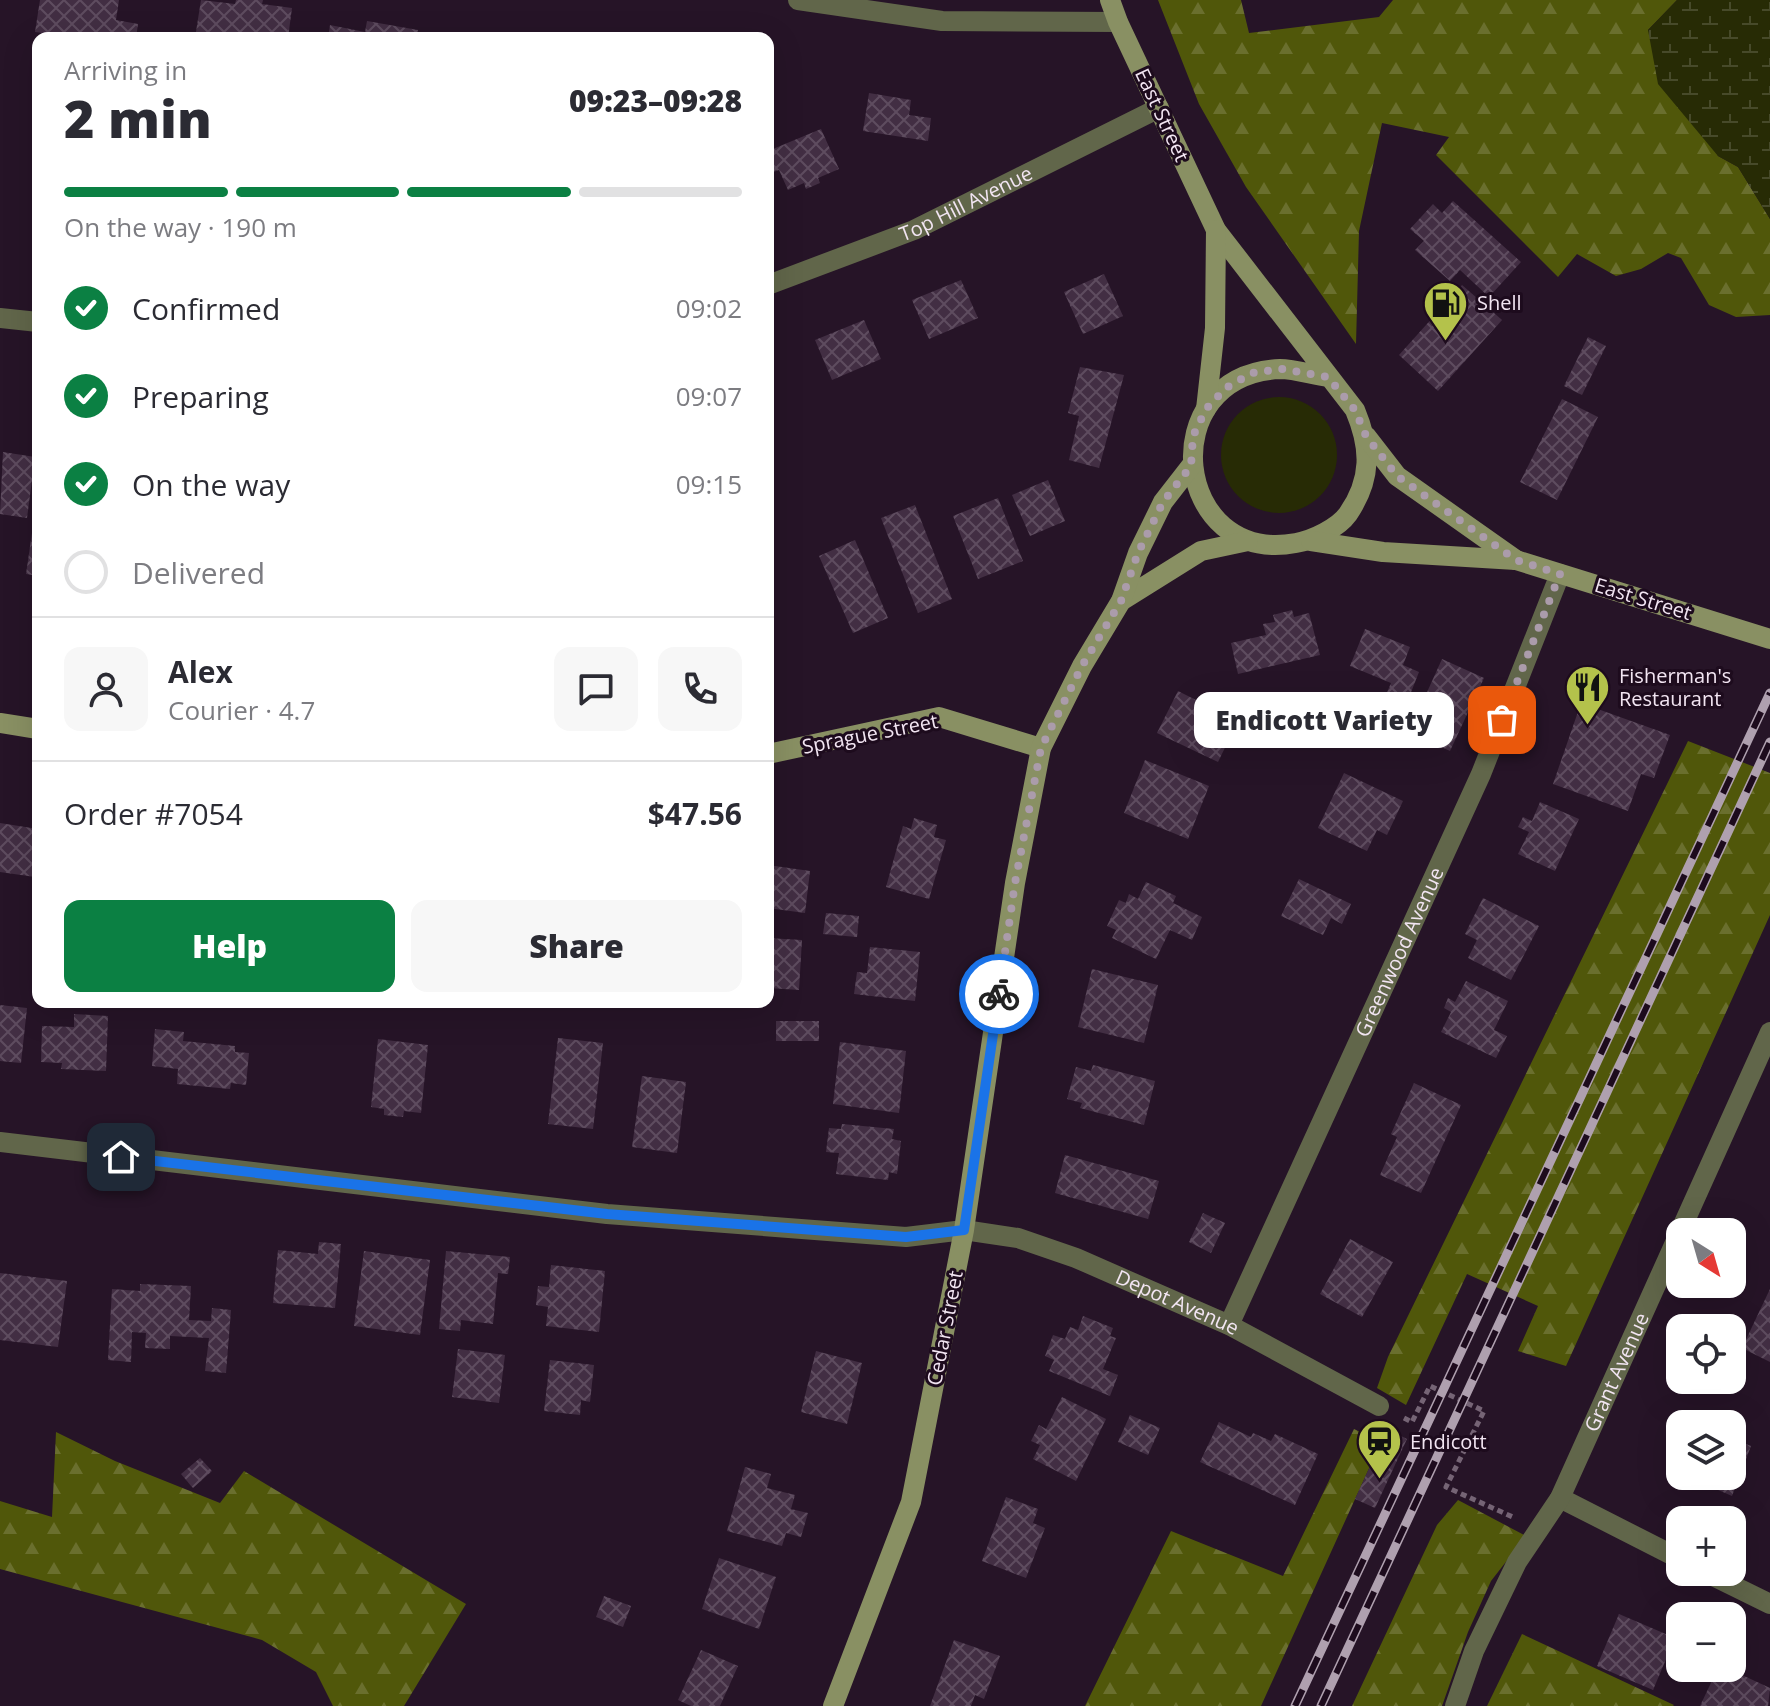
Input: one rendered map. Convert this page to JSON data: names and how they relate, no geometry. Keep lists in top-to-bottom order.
{
  "streets": {
    "main road": ["East Street", "Sprague Street", "Cedar Street"],
    "street": [
      "Top Hill Avenue",
      "Greenwood Avenue",
      "Depot Avenue",
      "Grant Avenue"
    ]
  },
  "crossings": [
    ["East Street", "Top Hill Avenue"],
    ["East Street", "Greenwood Avenue"],
    ["Sprague Street", "Cedar Street"],
    ["Greenwood Avenue", "Depot Avenue"],
    ["Depot Avenue", "Cedar Street"]
  ],
  "places": {
    "fuel station": ["Shell"],
    "other": ["Endicott Variety"],
    "restaurant": ["Fisherman's Restaurant"],
    "station": ["Endicott"]
  },
  "north": "bottom right",
  "page": {
    "heading": ["2 min", "Arriving in", "09:23–09:28"],
    "panel": [
      "Alex",
      "Courier · 4.7",
      "Order #7054",
      "$47.56"
    ],
    "bar": "On the way · 190 m",
    "list": [
      ["Confirmed", "09:02"],
      ["Preparing", "09:07"],
      ["On the way", "09:15"],
      "Delivered"
    ],
    "bubble": "Endicott Variety",
    "buttons": ["Help", "Share"],
    "map_buttons": ["+", "−"]
  }
}
